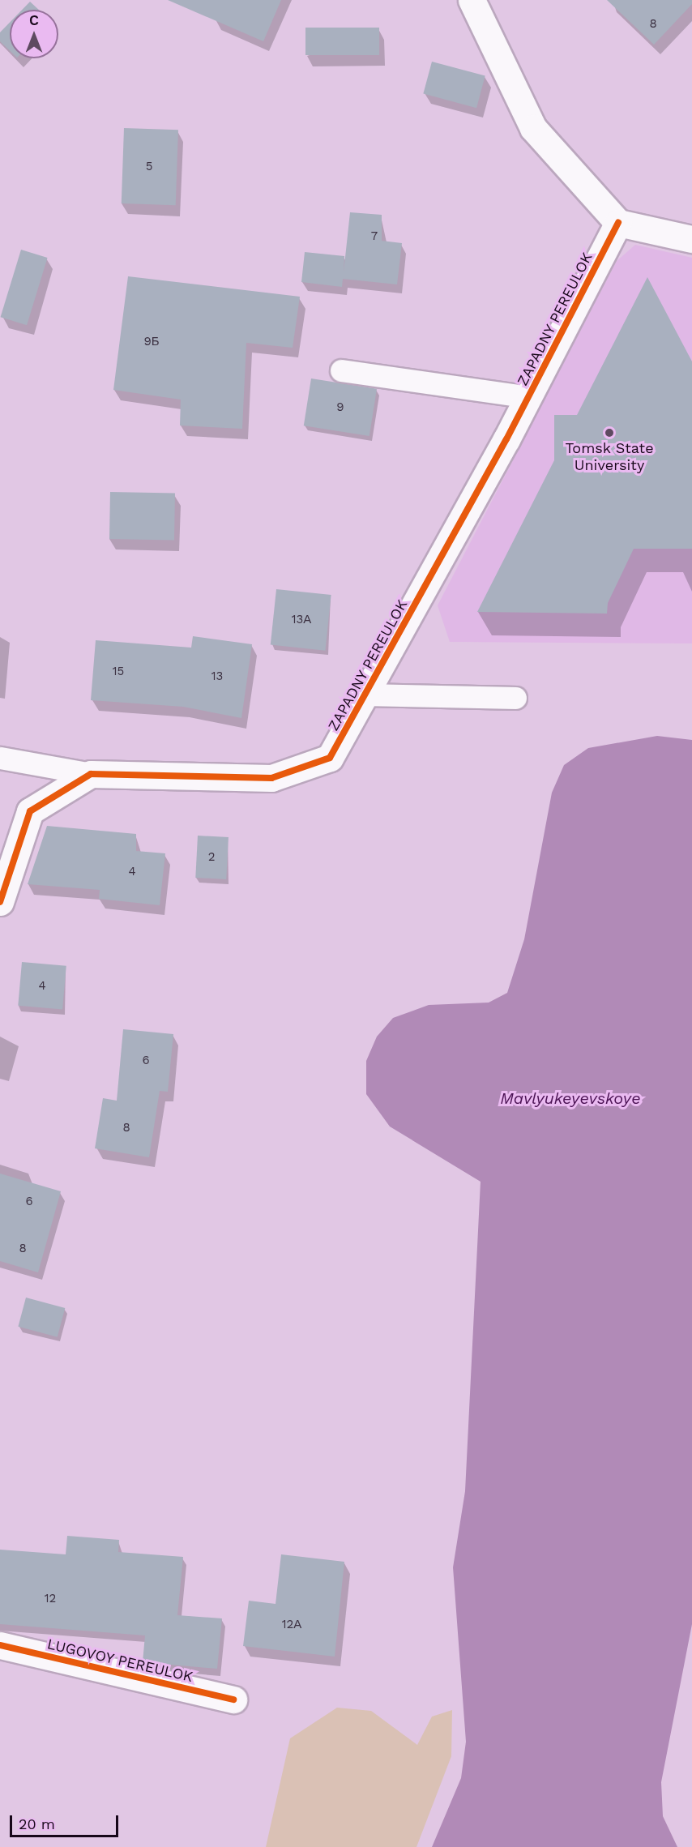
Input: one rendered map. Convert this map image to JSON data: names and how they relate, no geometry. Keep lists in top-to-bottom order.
{
  "streets": {
    "street": ["ZAPADNY PEREULOK", "LUGOVOY PEREULOK"]
  },
  "water": ["Mavlyukeyevskoye"],
  "places": ["Tomsk State University"],
  "house_numbers": [
    "8",
    "5",
    "7",
    "9Б",
    "9",
    "13А",
    "15",
    "13",
    "2",
    "4",
    "4",
    "6",
    "8",
    "6",
    "8",
    "12",
    "12А"
  ],
  "scale_bar": "20 m",
  "north": "top"
}
